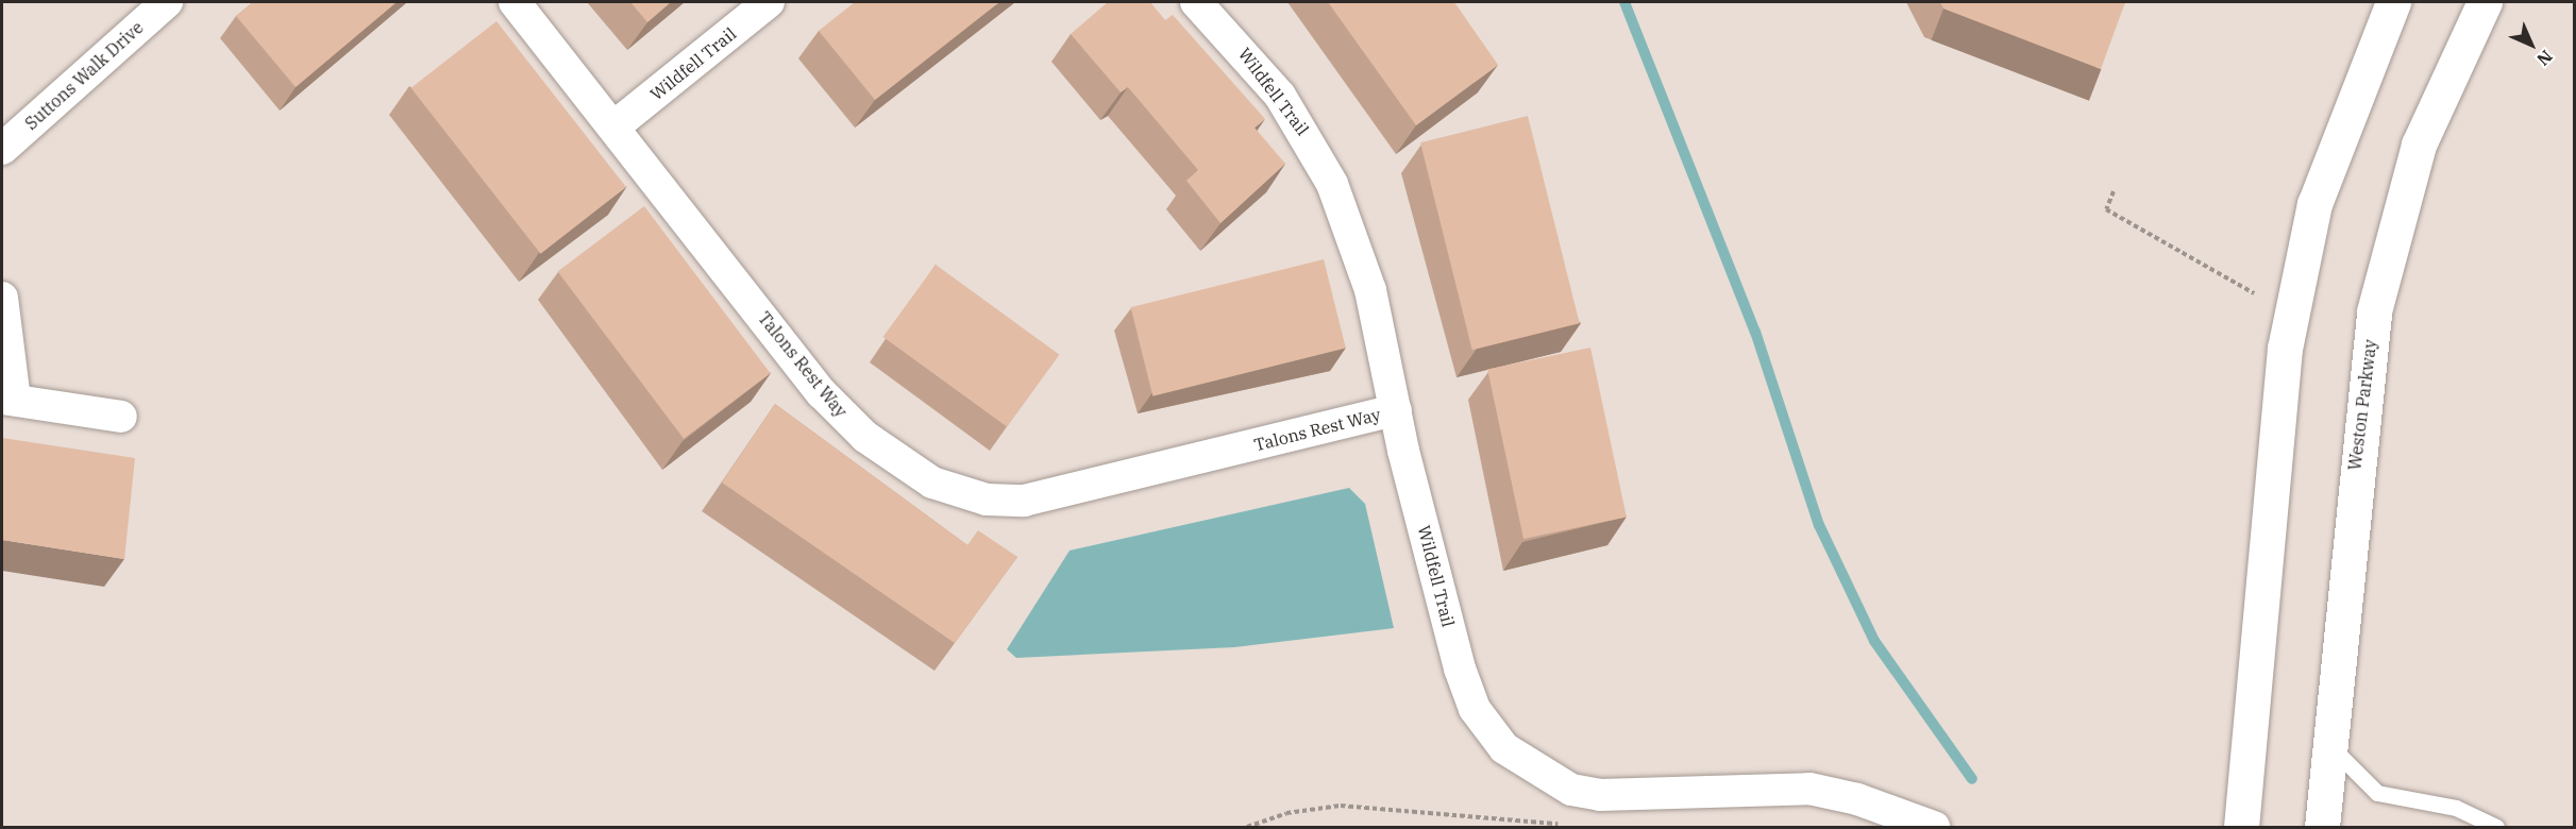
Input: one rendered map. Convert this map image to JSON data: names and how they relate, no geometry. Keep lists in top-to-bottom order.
{
  "streets": {
    "main road": ["Weston Parkway"],
    "street": ["Wildfell Trail", "Suttons Walk Drive", "Talons Rest Way"]
  },
  "crossings": [
    ["Wildfell Trail", "Talons Rest Way"]
  ],
  "north": "bottom right"
}
